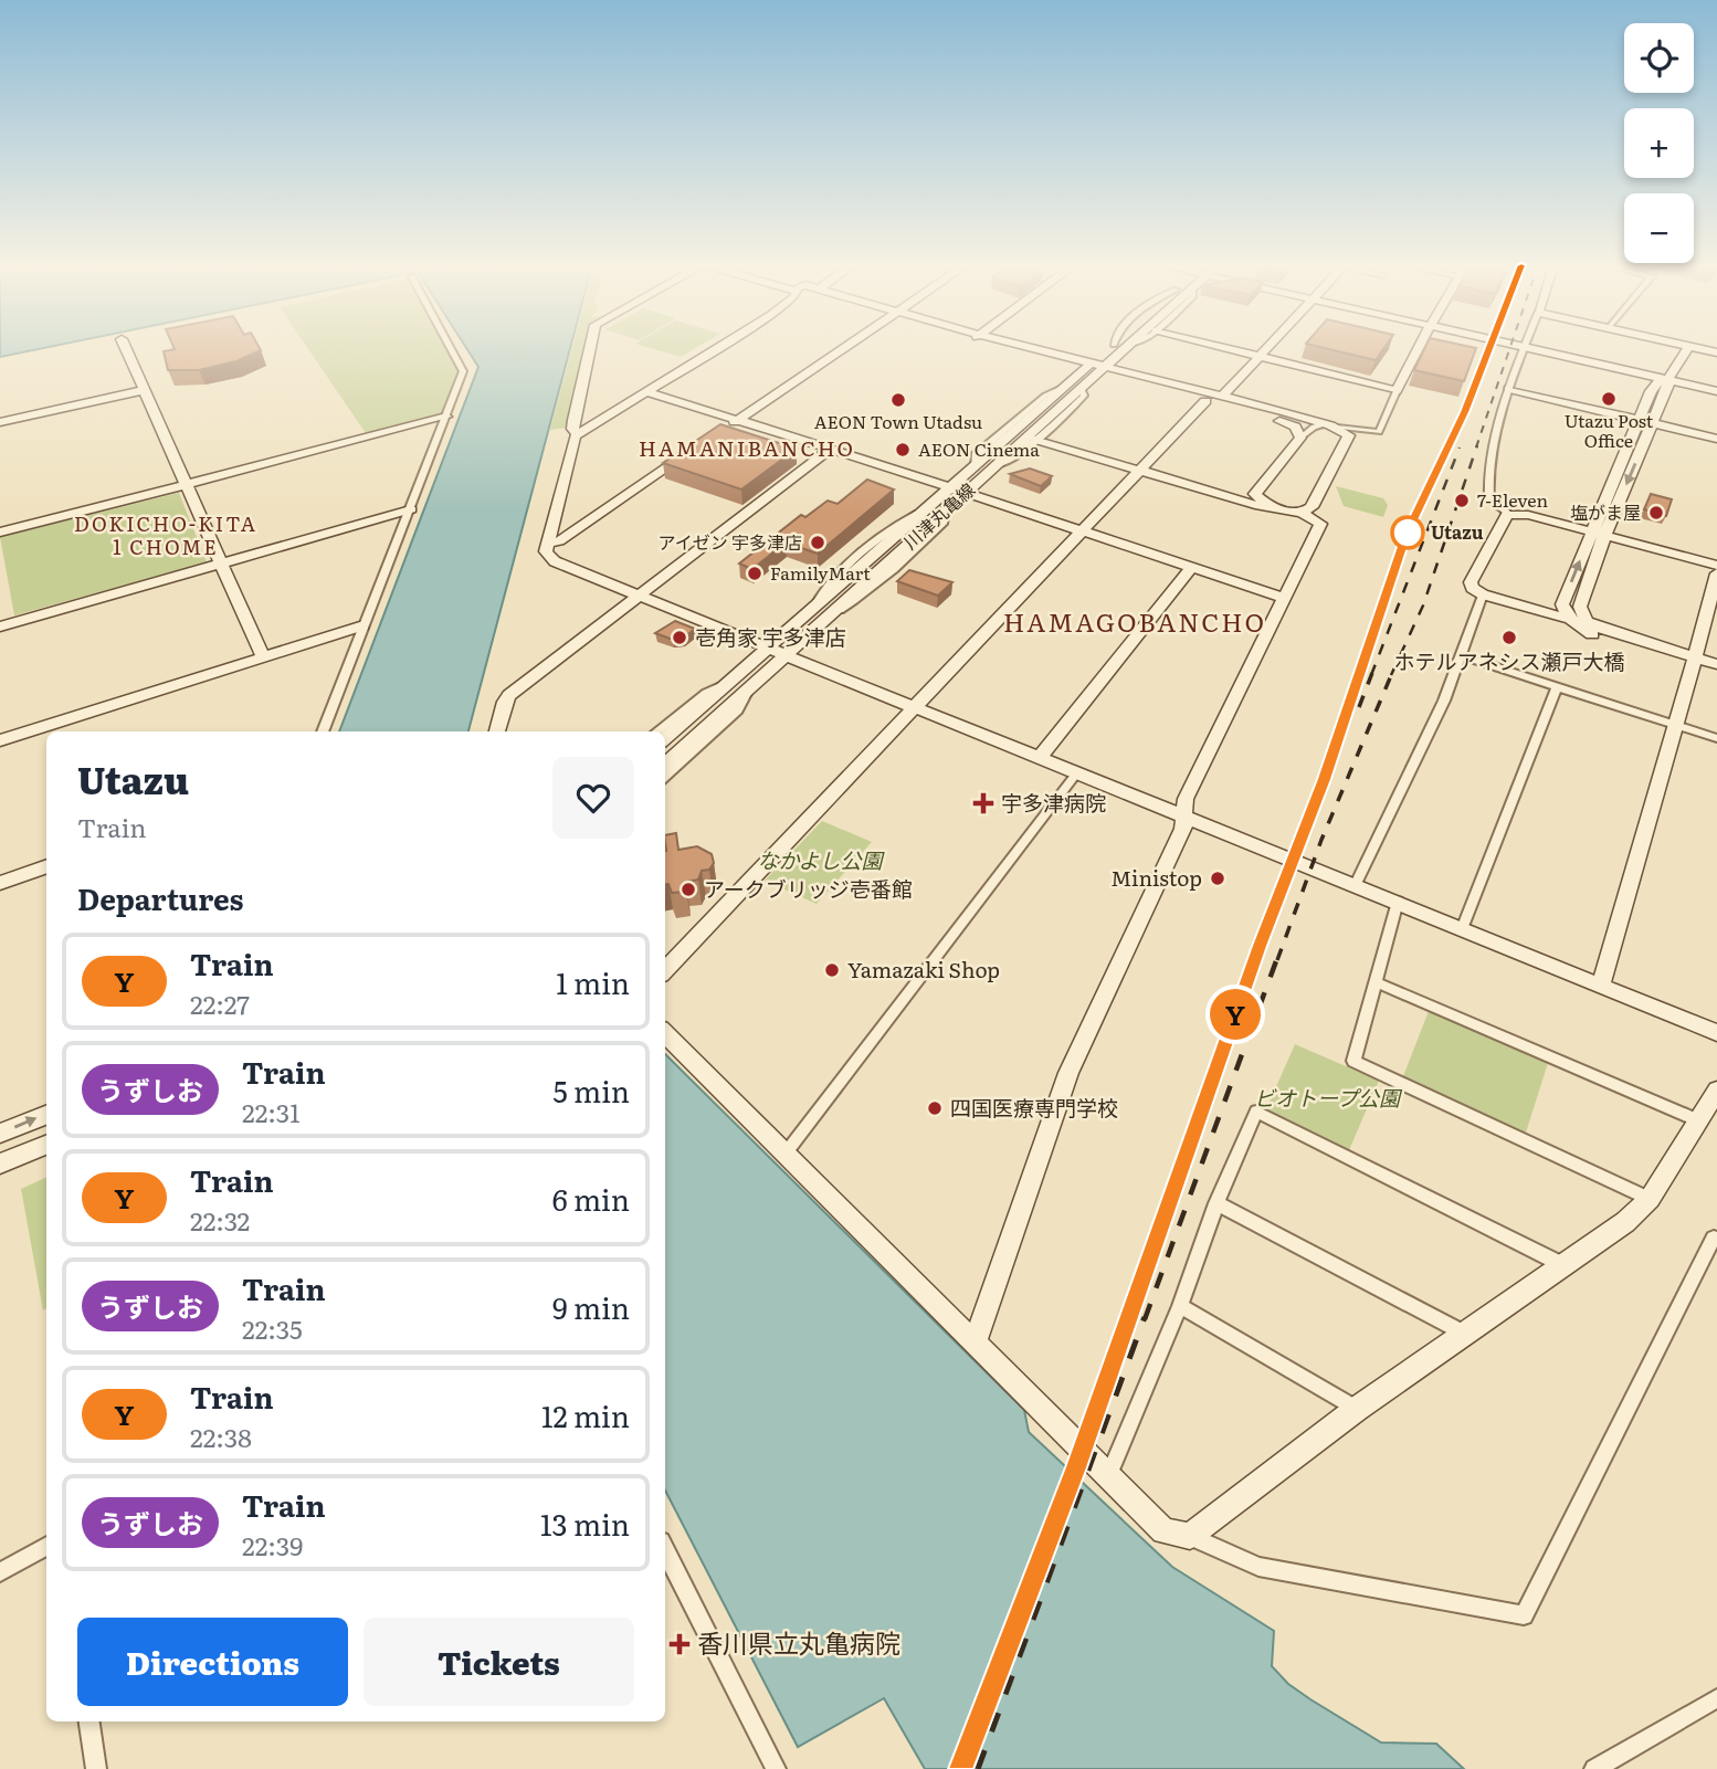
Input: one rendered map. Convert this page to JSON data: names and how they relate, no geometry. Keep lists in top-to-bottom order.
{
  "streets": {
    "street": ["川津丸亀線"]
  },
  "districts": ["HAMANIBANCHO", "DOKICHO-KITA 1 CHOME", "HAMAGOBANCHO"],
  "parks": ["なかよし公園", "ビオトープ公園"],
  "places": {
    "other": [
      "Utazu Post Office",
      "AEON Town Utadsu",
      "AEON Cinema",
      "7-Eleven",
      "塩がま屋",
      "Utazu",
      "アイゼン 宇多津店",
      "FamilyMart",
      "壱角家 宇多津店",
      "ホテルアネシス瀬戸大橋",
      "Ministop",
      "アークブリッジ壱番館",
      "Yamazaki Shop",
      "四国医療専門学校"
    ],
    "health": ["宇多津病院", "香川県立丸亀病院"]
  },
  "page": {
    "on_map": "Y",
    "map_buttons": ["+", "−"],
    "heading": [
      ["Utazu", "Train"],
      "Departures"
    ],
    "list": [
      {
        "mark": "Y",
        "name": "Train",
        "note": "22:27",
        "value": "1 min"
      },
      {
        "mark": "うずしお",
        "name": "Train",
        "note": "22:31",
        "value": "5 min"
      },
      {
        "mark": "Y",
        "name": "Train",
        "note": "22:32",
        "value": "6 min"
      },
      {
        "mark": "うずしお",
        "name": "Train",
        "note": "22:35",
        "value": "9 min"
      },
      {
        "mark": "Y",
        "name": "Train",
        "note": "22:38",
        "value": "12 min"
      },
      {
        "mark": "うずしお",
        "name": "Train",
        "note": "22:39",
        "value": "13 min"
      }
    ],
    "buttons": ["Directions", "Tickets"]
  }
}
